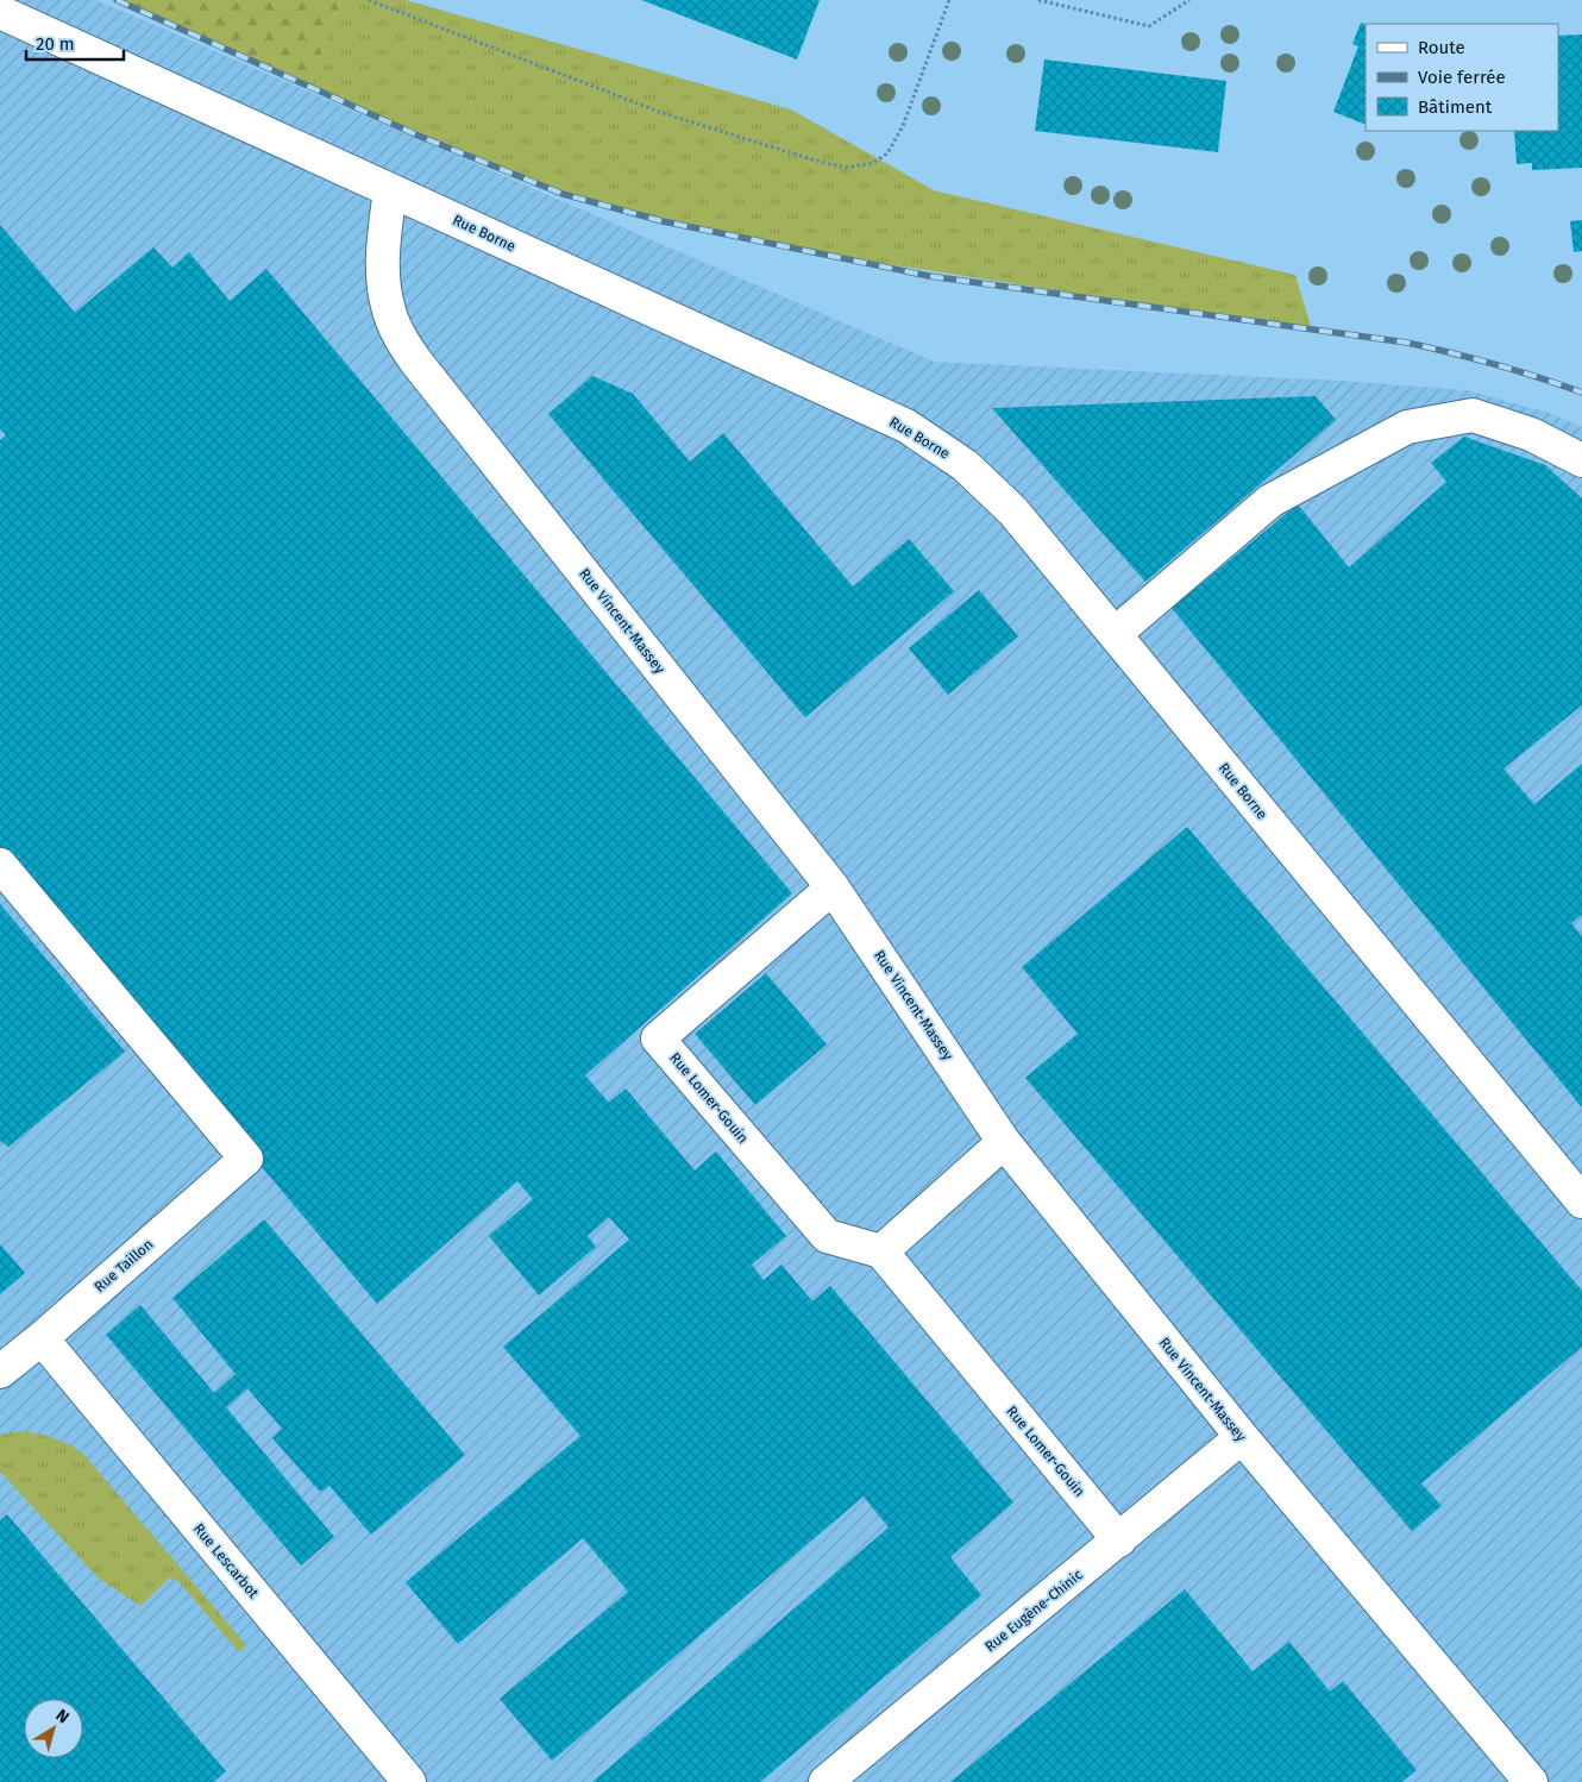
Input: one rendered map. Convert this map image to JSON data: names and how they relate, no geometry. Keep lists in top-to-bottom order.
{
  "streets": {
    "street": [
      "Rue Borne",
      "Rue Vincent-Massey",
      "Rue Lomer-Gouin",
      "Rue Taillon",
      "Rue Lescarbot",
      "Rue Eugène-Chinic"
    ]
  },
  "crossings": [
    ["Rue Borne", "Rue Vincent-Massey"],
    ["Rue Vincent-Massey", "Rue Lomer-Gouin"],
    ["Rue Vincent-Massey", "Rue Eugène-Chinic"],
    ["Rue Lomer-Gouin", "Rue Eugène-Chinic"],
    ["Rue Taillon", "Rue Lescarbot"]
  ],
  "legend": ["Route", "Voie ferrée", "Bâtiment"],
  "scale_bar": "20 m",
  "north": "top right"
}
